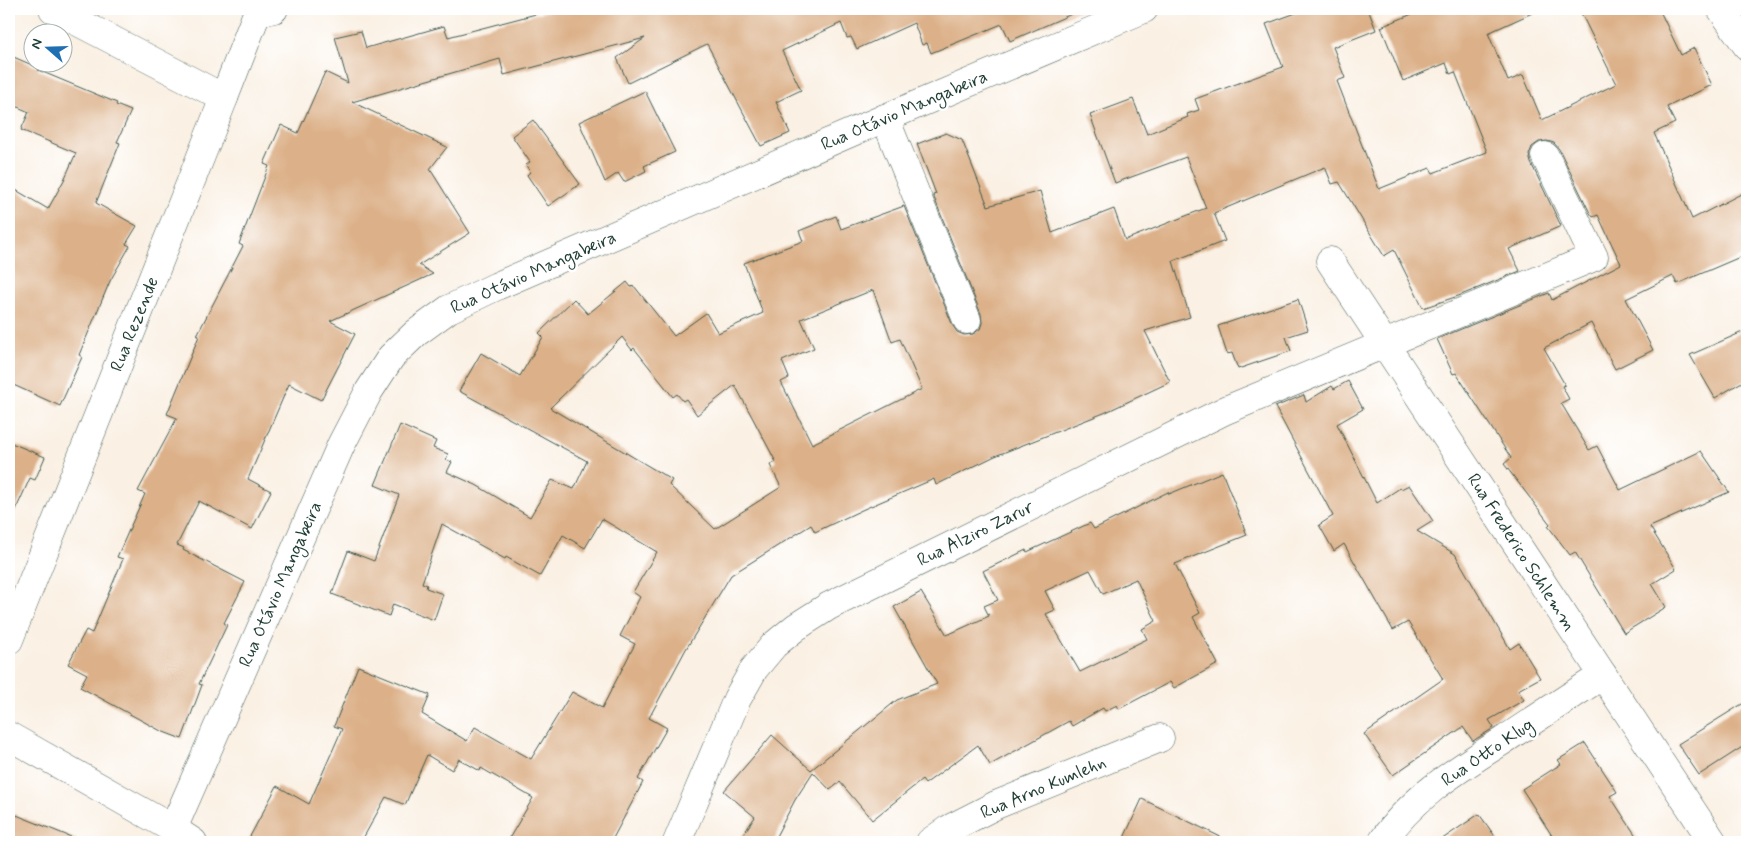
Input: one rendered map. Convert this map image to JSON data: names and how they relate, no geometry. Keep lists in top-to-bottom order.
{
  "streets": {
    "street": [
      "Rua Otávio Mangabeira",
      "Rua Rezende",
      "Rua Alziro Zarur",
      "Rua Frederico Schlemm",
      "Rua Otto Klug",
      "Rua Arno Kumlehn"
    ]
  },
  "crossings": [
    ["Rua Alziro Zarur", "Rua Frederico Schlemm"],
    ["Rua Frederico Schlemm", "Rua Otto Klug"]
  ],
  "north": "left"
}
